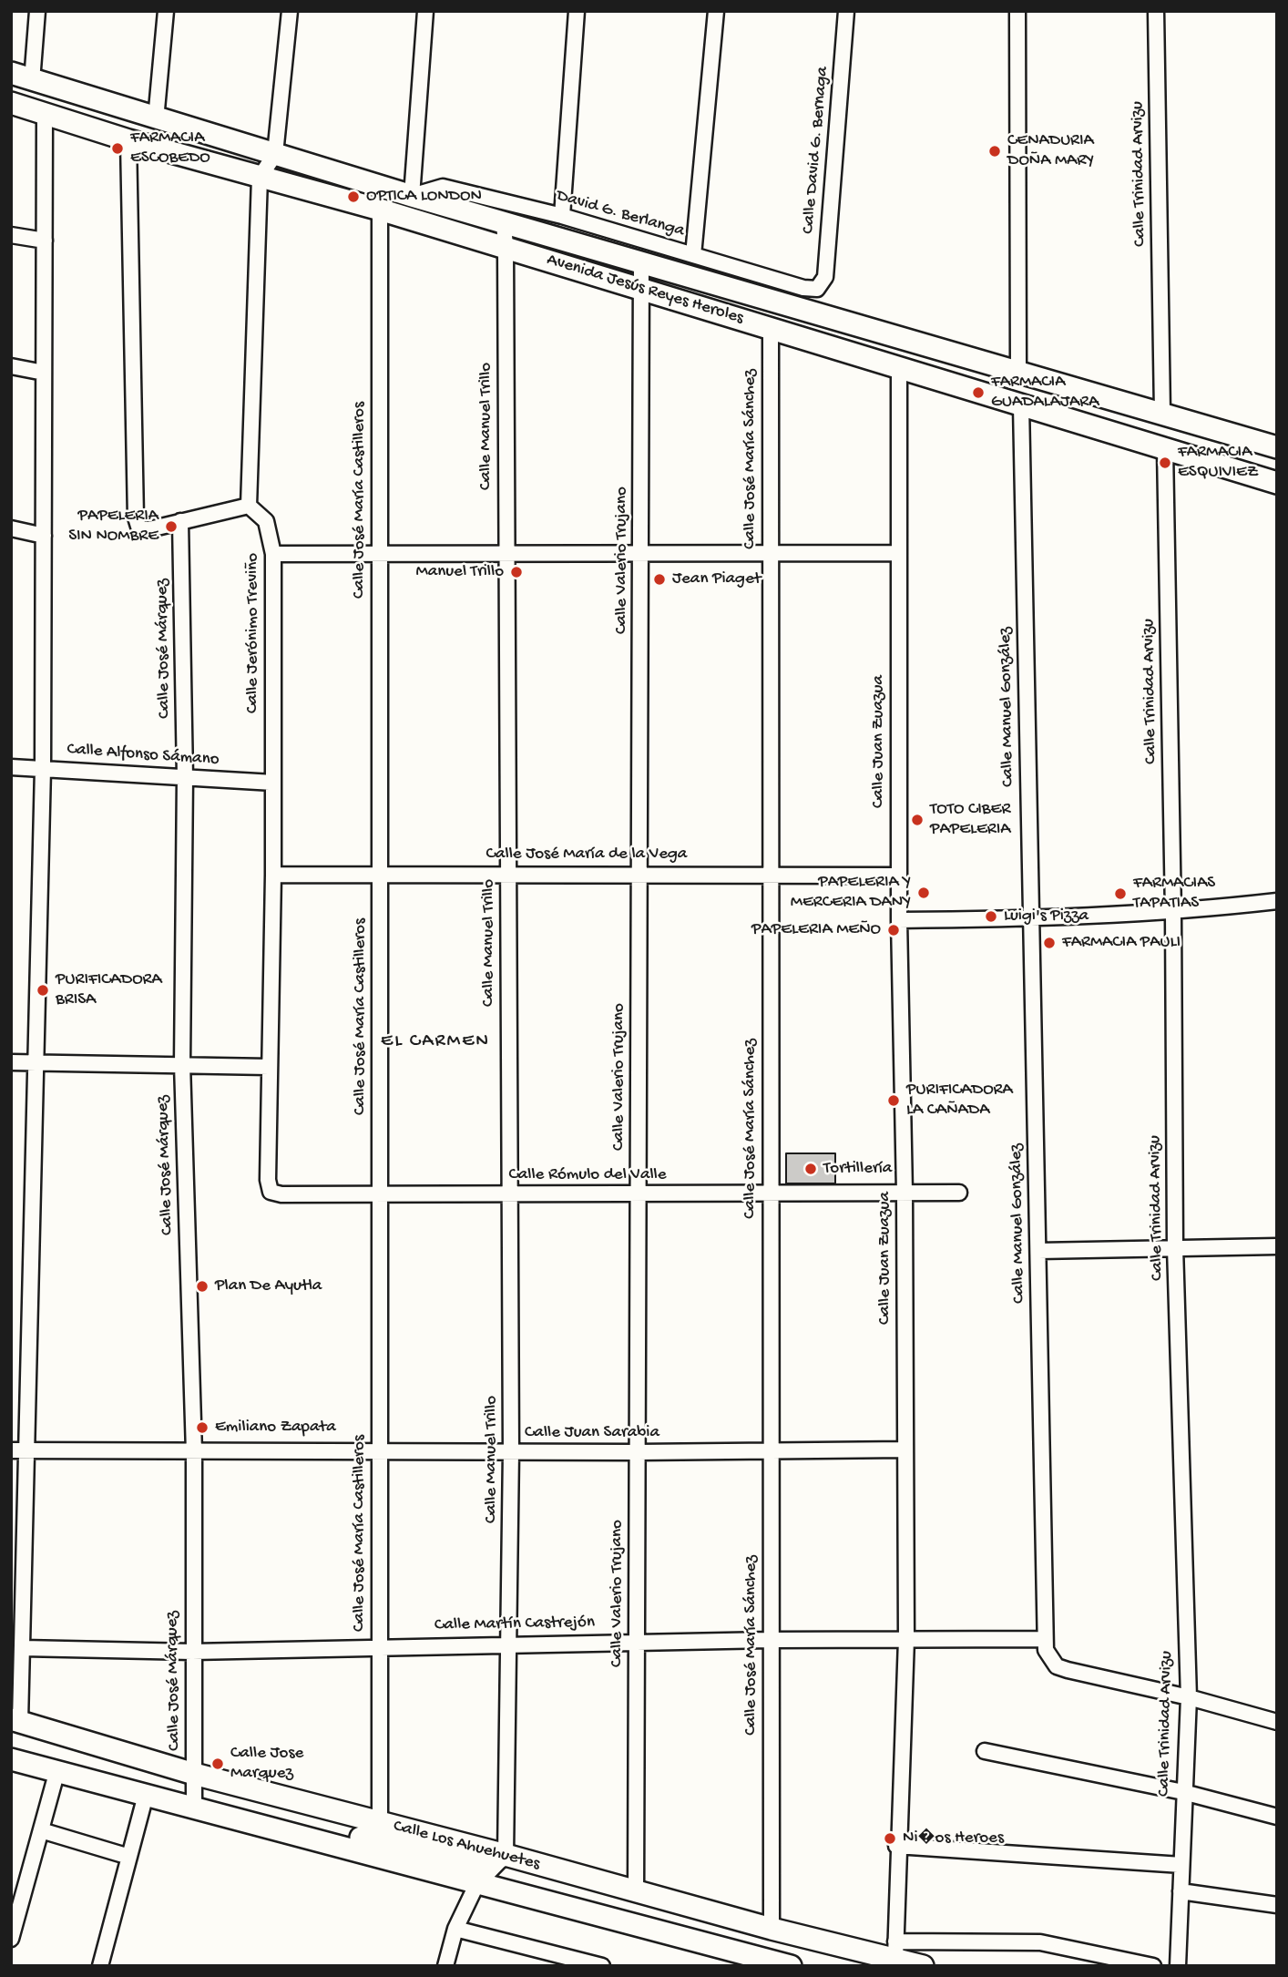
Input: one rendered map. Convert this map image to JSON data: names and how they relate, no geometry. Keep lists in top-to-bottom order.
{
  "streets": {
    "street": [
      "Calle David G. Bernaga",
      "Calle Trinidad Arvizu",
      "David G. Berlanga",
      "Avenida Jesús Reyes Heroles",
      "Calle Manuel Trillo",
      "Calle José María Sánchez",
      "Calle José María Castilleros",
      "Calle Valerio Trujano",
      "Calle Jerónimo Treviño",
      "Calle José Márquez",
      "Calle Manuel González",
      "Calle Juan Zuazua",
      "Calle Alfonso Sámano",
      "Calle José María de la Vega",
      "Calle Rómulo del Valle",
      "Calle Juan Sarabia",
      "Calle Martín Castrejón",
      "Calle Los Ahuehuetes"
    ]
  },
  "crossings": [
    ["Calle David G. Bernaga", "David G. Berlanga"],
    ["Calle Trinidad Arvizu", "Avenida Jesús Reyes Heroles"],
    ["Calle Trinidad Arvizu", "Calle Manuel González"],
    ["David G. Berlanga", "Avenida Jesús Reyes Heroles"],
    ["Avenida Jesús Reyes Heroles", "Calle Manuel Trillo"],
    ["Avenida Jesús Reyes Heroles", "Calle José María Sánchez"],
    ["Avenida Jesús Reyes Heroles", "Calle José María Castilleros"],
    ["Avenida Jesús Reyes Heroles", "Calle Valerio Trujano"],
    ["Avenida Jesús Reyes Heroles", "Calle Manuel González"],
    ["Avenida Jesús Reyes Heroles", "Calle Juan Zuazua"],
    ["Calle Manuel Trillo", "Calle José María de la Vega"],
    ["Calle Manuel Trillo", "Calle Rómulo del Valle"],
    ["Calle Manuel Trillo", "Calle Juan Sarabia"],
    ["Calle Manuel Trillo", "Calle Martín Castrejón"],
    ["Calle Manuel Trillo", "Calle Los Ahuehuetes"],
    ["Calle José María Sánchez", "Calle José María de la Vega"],
    ["Calle José María Sánchez", "Calle Rómulo del Valle"],
    ["Calle José María Sánchez", "Calle Juan Sarabia"],
    ["Calle José María Sánchez", "Calle Martín Castrejón"],
    ["Calle José María Sánchez", "Calle Los Ahuehuetes"],
    ["Calle José María Castilleros", "Calle José María de la Vega"],
    ["Calle José María Castilleros", "Calle Rómulo del Valle"],
    ["Calle José María Castilleros", "Calle Juan Sarabia"],
    ["Calle José María Castilleros", "Calle Martín Castrejón"],
    ["Calle José María Castilleros", "Calle Los Ahuehuetes"],
    ["Calle Valerio Trujano", "Calle José María de la Vega"],
    ["Calle Valerio Trujano", "Calle Rómulo del Valle"],
    ["Calle Valerio Trujano", "Calle Juan Sarabia"],
    ["Calle Valerio Trujano", "Calle Martín Castrejón"],
    ["Calle Valerio Trujano", "Calle Los Ahuehuetes"],
    ["Calle Jerónimo Treviño", "Calle Alfonso Sámano"],
    ["Calle Jerónimo Treviño", "Calle José María de la Vega"],
    ["Calle Jerónimo Treviño", "Calle Rómulo del Valle"],
    ["Calle José Márquez", "Calle Alfonso Sámano"],
    ["Calle José Márquez", "Calle Juan Sarabia"],
    ["Calle José Márquez", "Calle Martín Castrejón"],
    ["Calle José Márquez", "Calle Los Ahuehuetes"],
    ["Calle Manuel González", "Calle Martín Castrejón"],
    ["Calle Juan Zuazua", "Calle José María de la Vega"],
    ["Calle Juan Zuazua", "Calle Rómulo del Valle"],
    ["Calle Juan Zuazua", "Calle Juan Sarabia"],
    ["Calle Juan Zuazua", "Calle Martín Castrejón"],
    ["Calle Juan Zuazua", "Calle Los Ahuehuetes"]
  ],
  "districts": ["EL CARMEN"],
  "places": [
    "FARMACIA ESCOBEDO",
    "CENADURIA DOÑA MARY",
    "OPTICA LONDON",
    "FARMACIA GUADALAJARA",
    "FARMACIA ESQUIVIEZ",
    "PAPELERIA SIN NOMBRE",
    "Manuel Trillo",
    "Jean Piaget",
    "TOTO CIBER PAPELERIA",
    "PAPELERIA Y MERCERIA DANY",
    "FARMACIAS TAPATIAS",
    "Luigi's Pizza",
    "PAPELERIA MEÑO",
    "FARMACIA PAULI",
    "PURIFICADORA BRISA",
    "PURIFICADORA LA CAÑADA",
    "Tortillería",
    "Plan De Ayutla",
    "Emiliano Zapata",
    "Calle Jose Marquez",
    "Ni�os Heroes"
  ]
}
